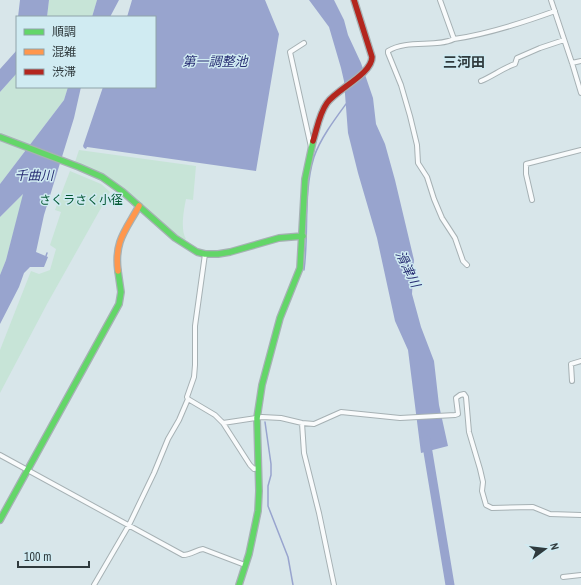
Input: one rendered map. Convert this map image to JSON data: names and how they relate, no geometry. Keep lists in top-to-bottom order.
{
  "districts": ["三河田"],
  "water": ["第一調整池", "千曲川", "滑津川"],
  "parks": ["さくラさく小径"],
  "legend": ["順調", "混雑", "渋滞"],
  "scale_bar": "100 m",
  "north": "right"
}
